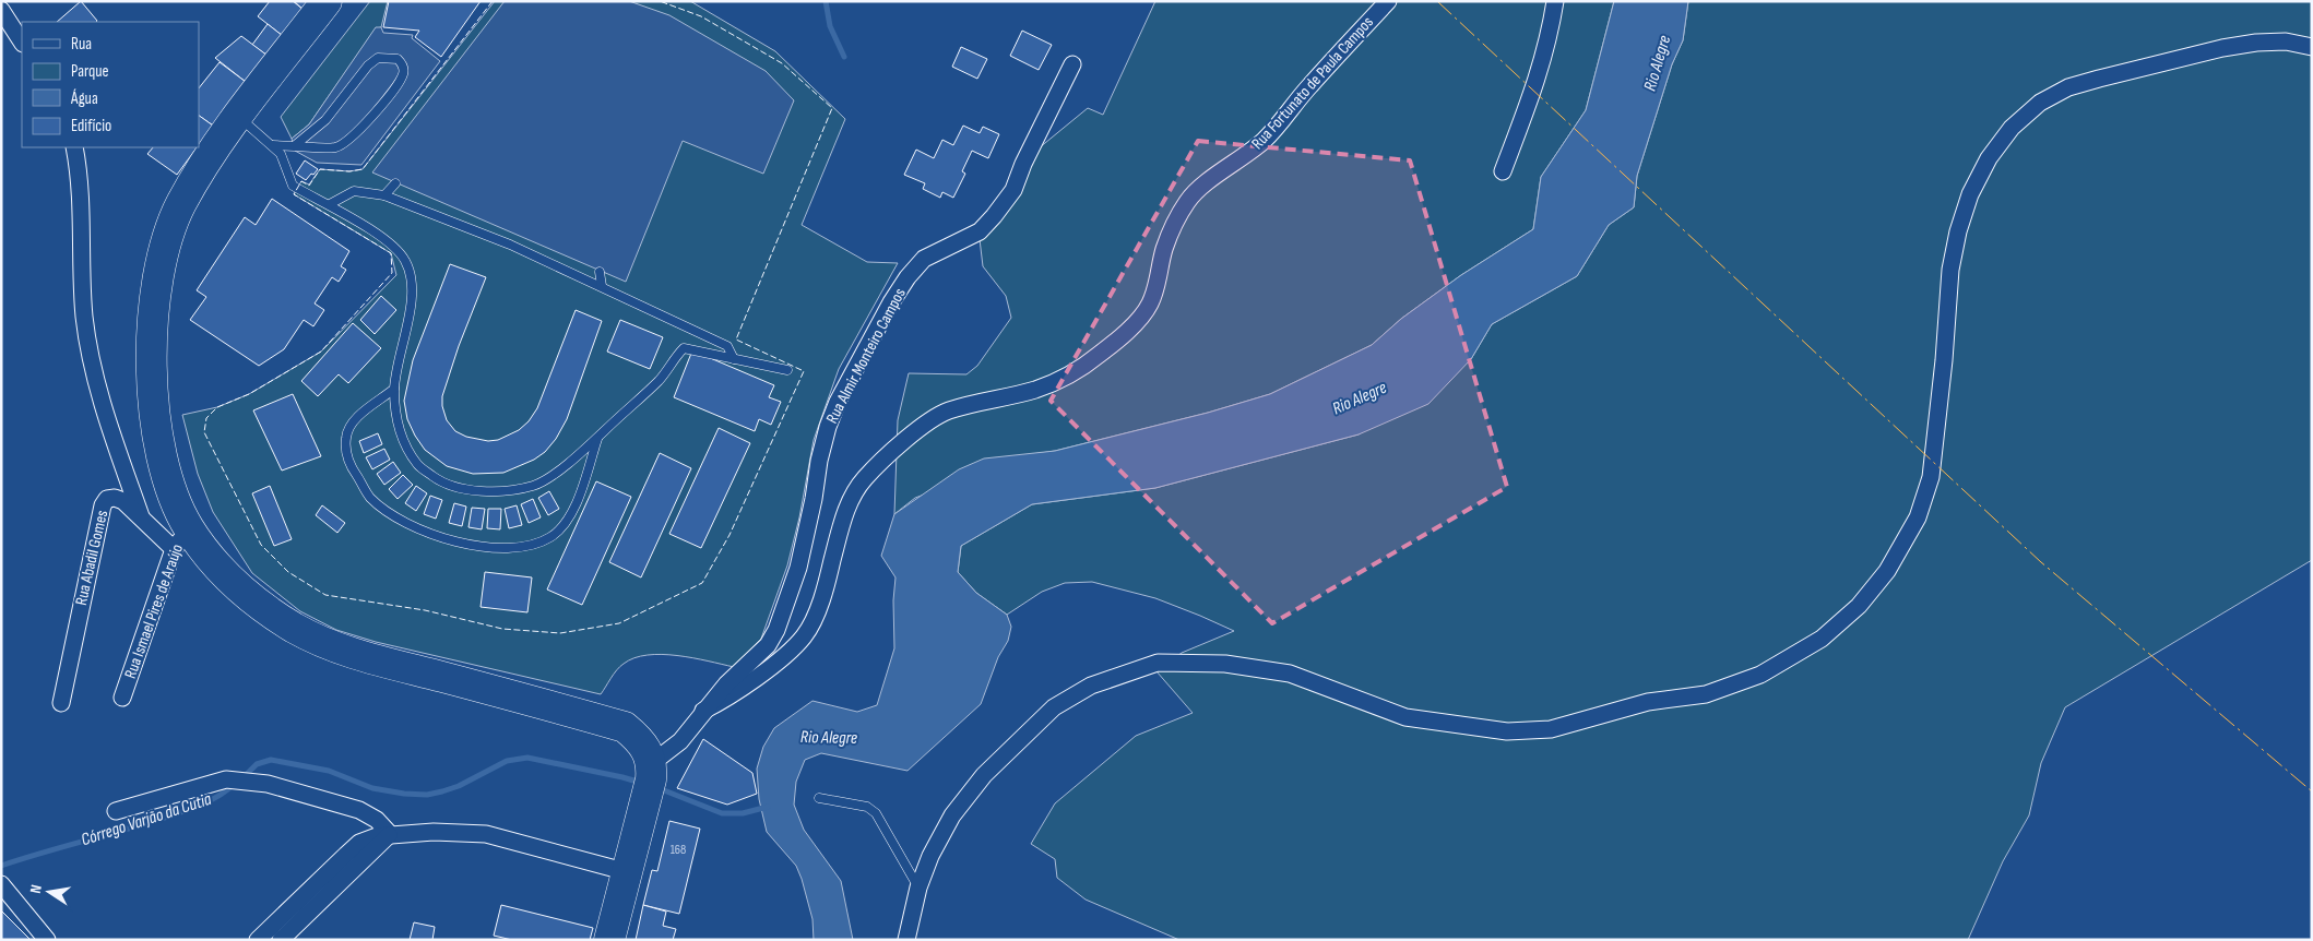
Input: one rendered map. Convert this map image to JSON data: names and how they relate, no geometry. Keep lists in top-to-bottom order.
{
  "streets": {
    "street": [
      "Rua Fortunato de Paula Campos",
      "Rua Almir Monteiro Campos",
      "Rua Abadil Gomes",
      "Rua Ismael Pires de Araújo"
    ]
  },
  "crossings": [
    ["Rua Fortunato de Paula Campos", "Rua Almir Monteiro Campos"],
    ["Rua Abadil Gomes", "Rua Ismael Pires de Araújo"]
  ],
  "water": ["Rio Alegre", "Córrego Varjão da Cutia"],
  "house_numbers": ["168"],
  "legend": [
    "Rua",
    "Parque",
    "Água",
    "Edifício"
  ],
  "north": "left"
}
